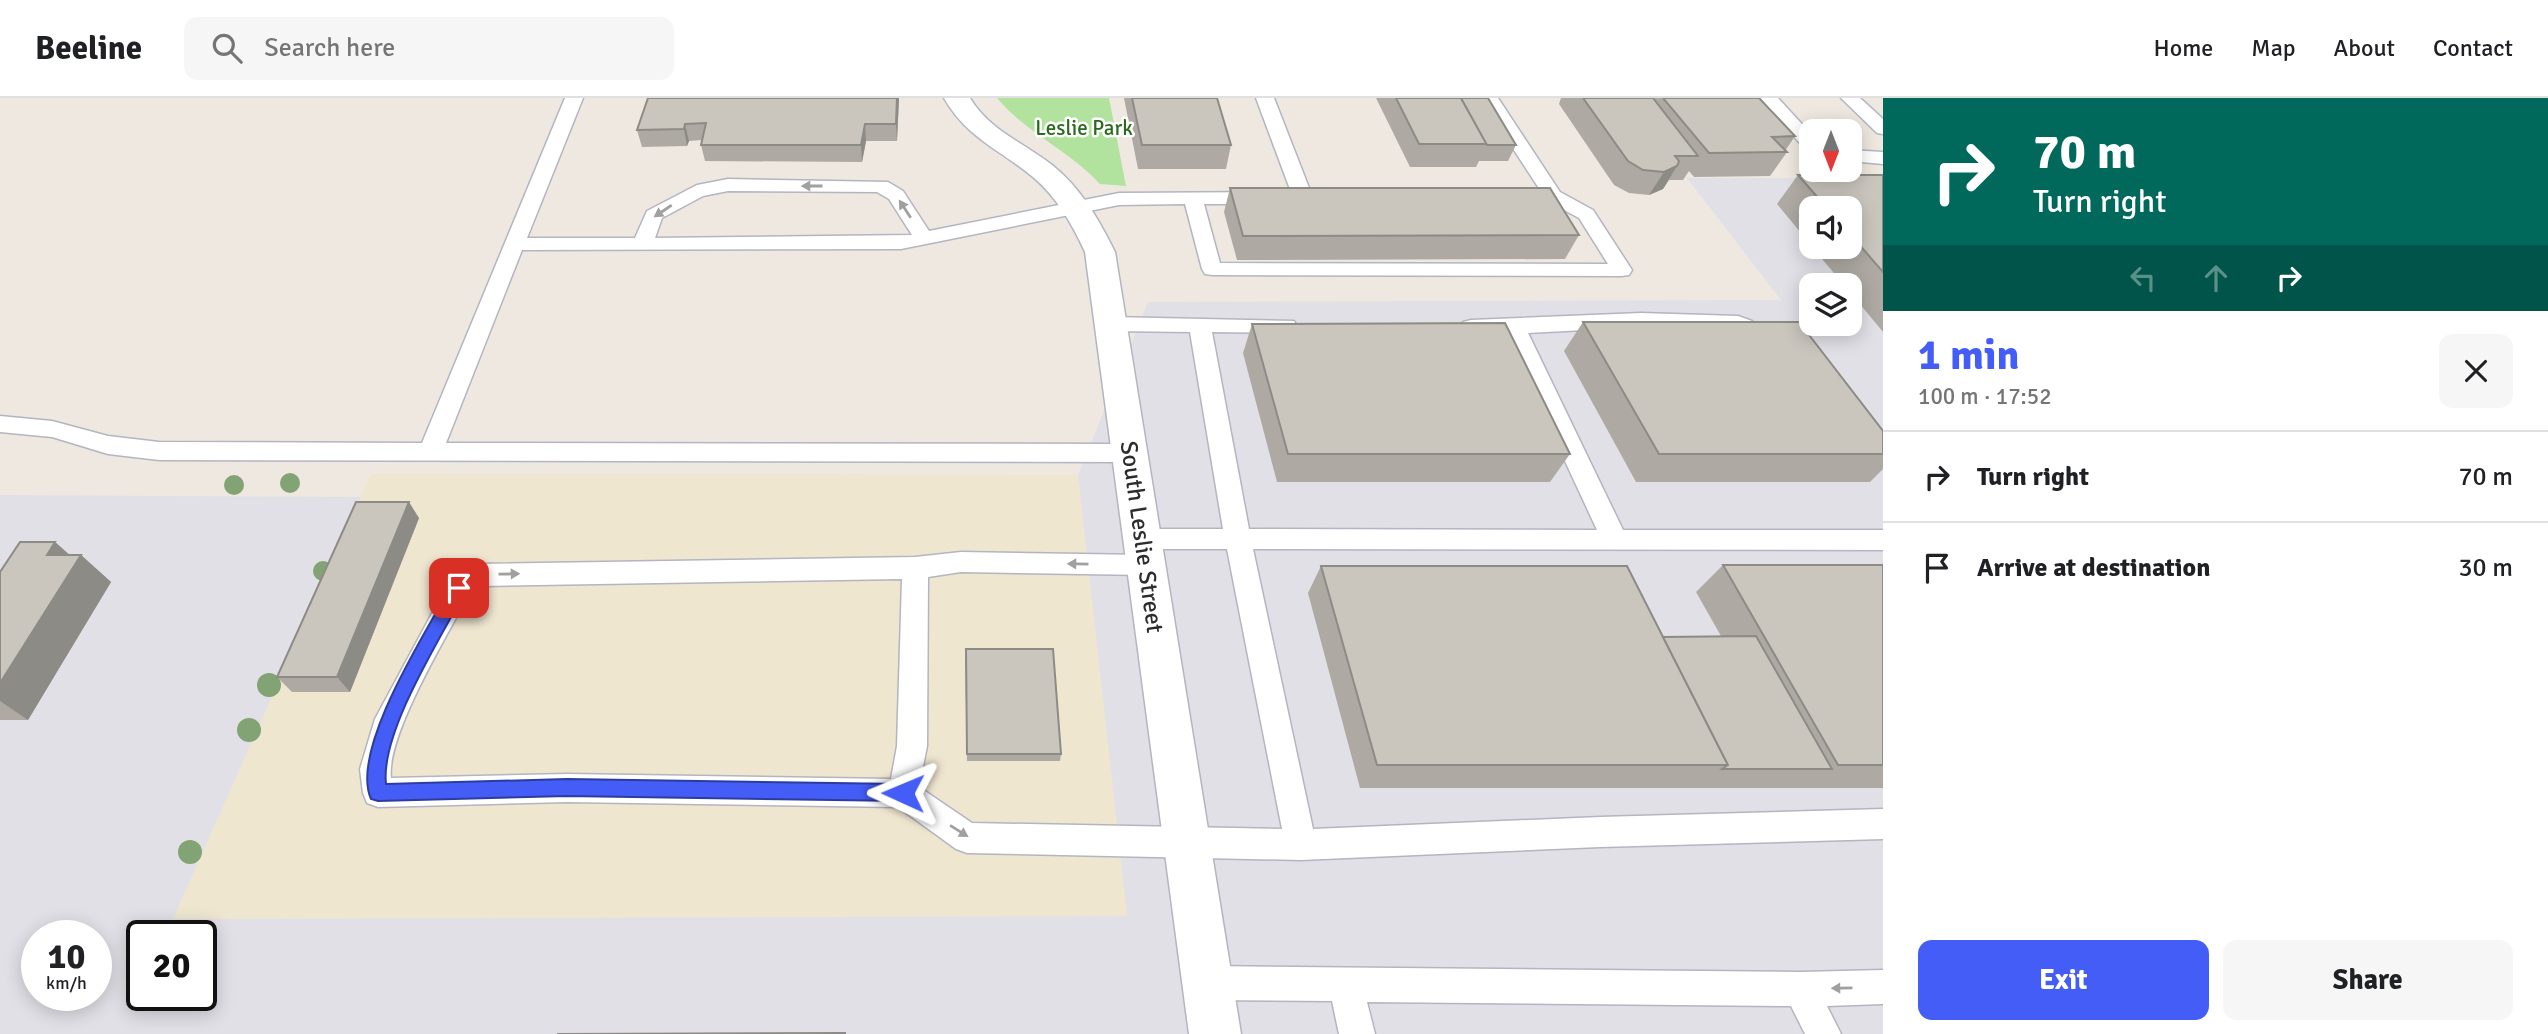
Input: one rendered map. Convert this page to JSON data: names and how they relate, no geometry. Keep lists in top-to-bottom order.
{
  "streets": {
    "street": ["South Leslie Street"]
  },
  "parks": ["Leslie Park"],
  "north": "bottom",
  "page": {
    "header": "Beeline",
    "search": "Search here",
    "nav": [
      "Home",
      "Map",
      "About",
      "Contact"
    ],
    "turn": ["70 m", "Turn right"],
    "heading": ["1 min", "100 m · 17:52"],
    "list": [
      {
        "name": "Turn right",
        "value": "70 m"
      },
      {
        "name": "Arrive at destination",
        "value": "30 m"
      }
    ],
    "speed": "10 km/h",
    "limit": "20",
    "buttons": ["Exit", "Share"]
  }
}
